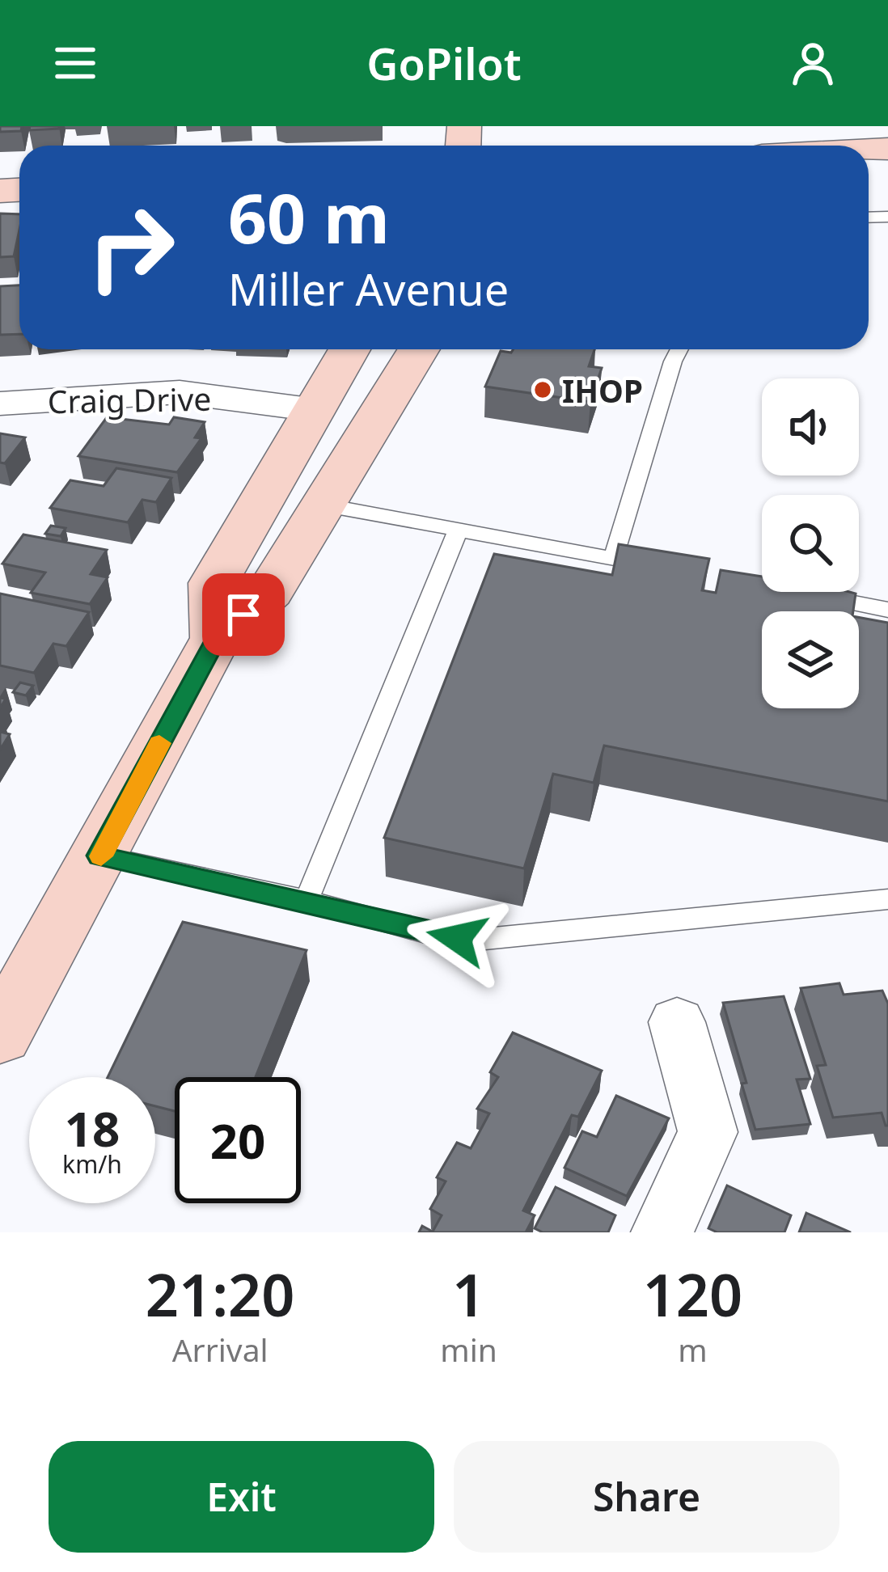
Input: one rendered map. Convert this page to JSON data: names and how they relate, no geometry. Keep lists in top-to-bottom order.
{
  "streets": {
    "street": ["Craig Drive"]
  },
  "places": ["IHOP"],
  "page": {
    "header": "GoPilot",
    "turn": ["60 m", "Miller Avenue"],
    "speed": "18 km/h",
    "limit": "20",
    "eta": [
      "21:20",
      "Arrival",
      "1",
      "min",
      "120",
      "m"
    ],
    "buttons": ["Exit", "Share"]
  }
}
